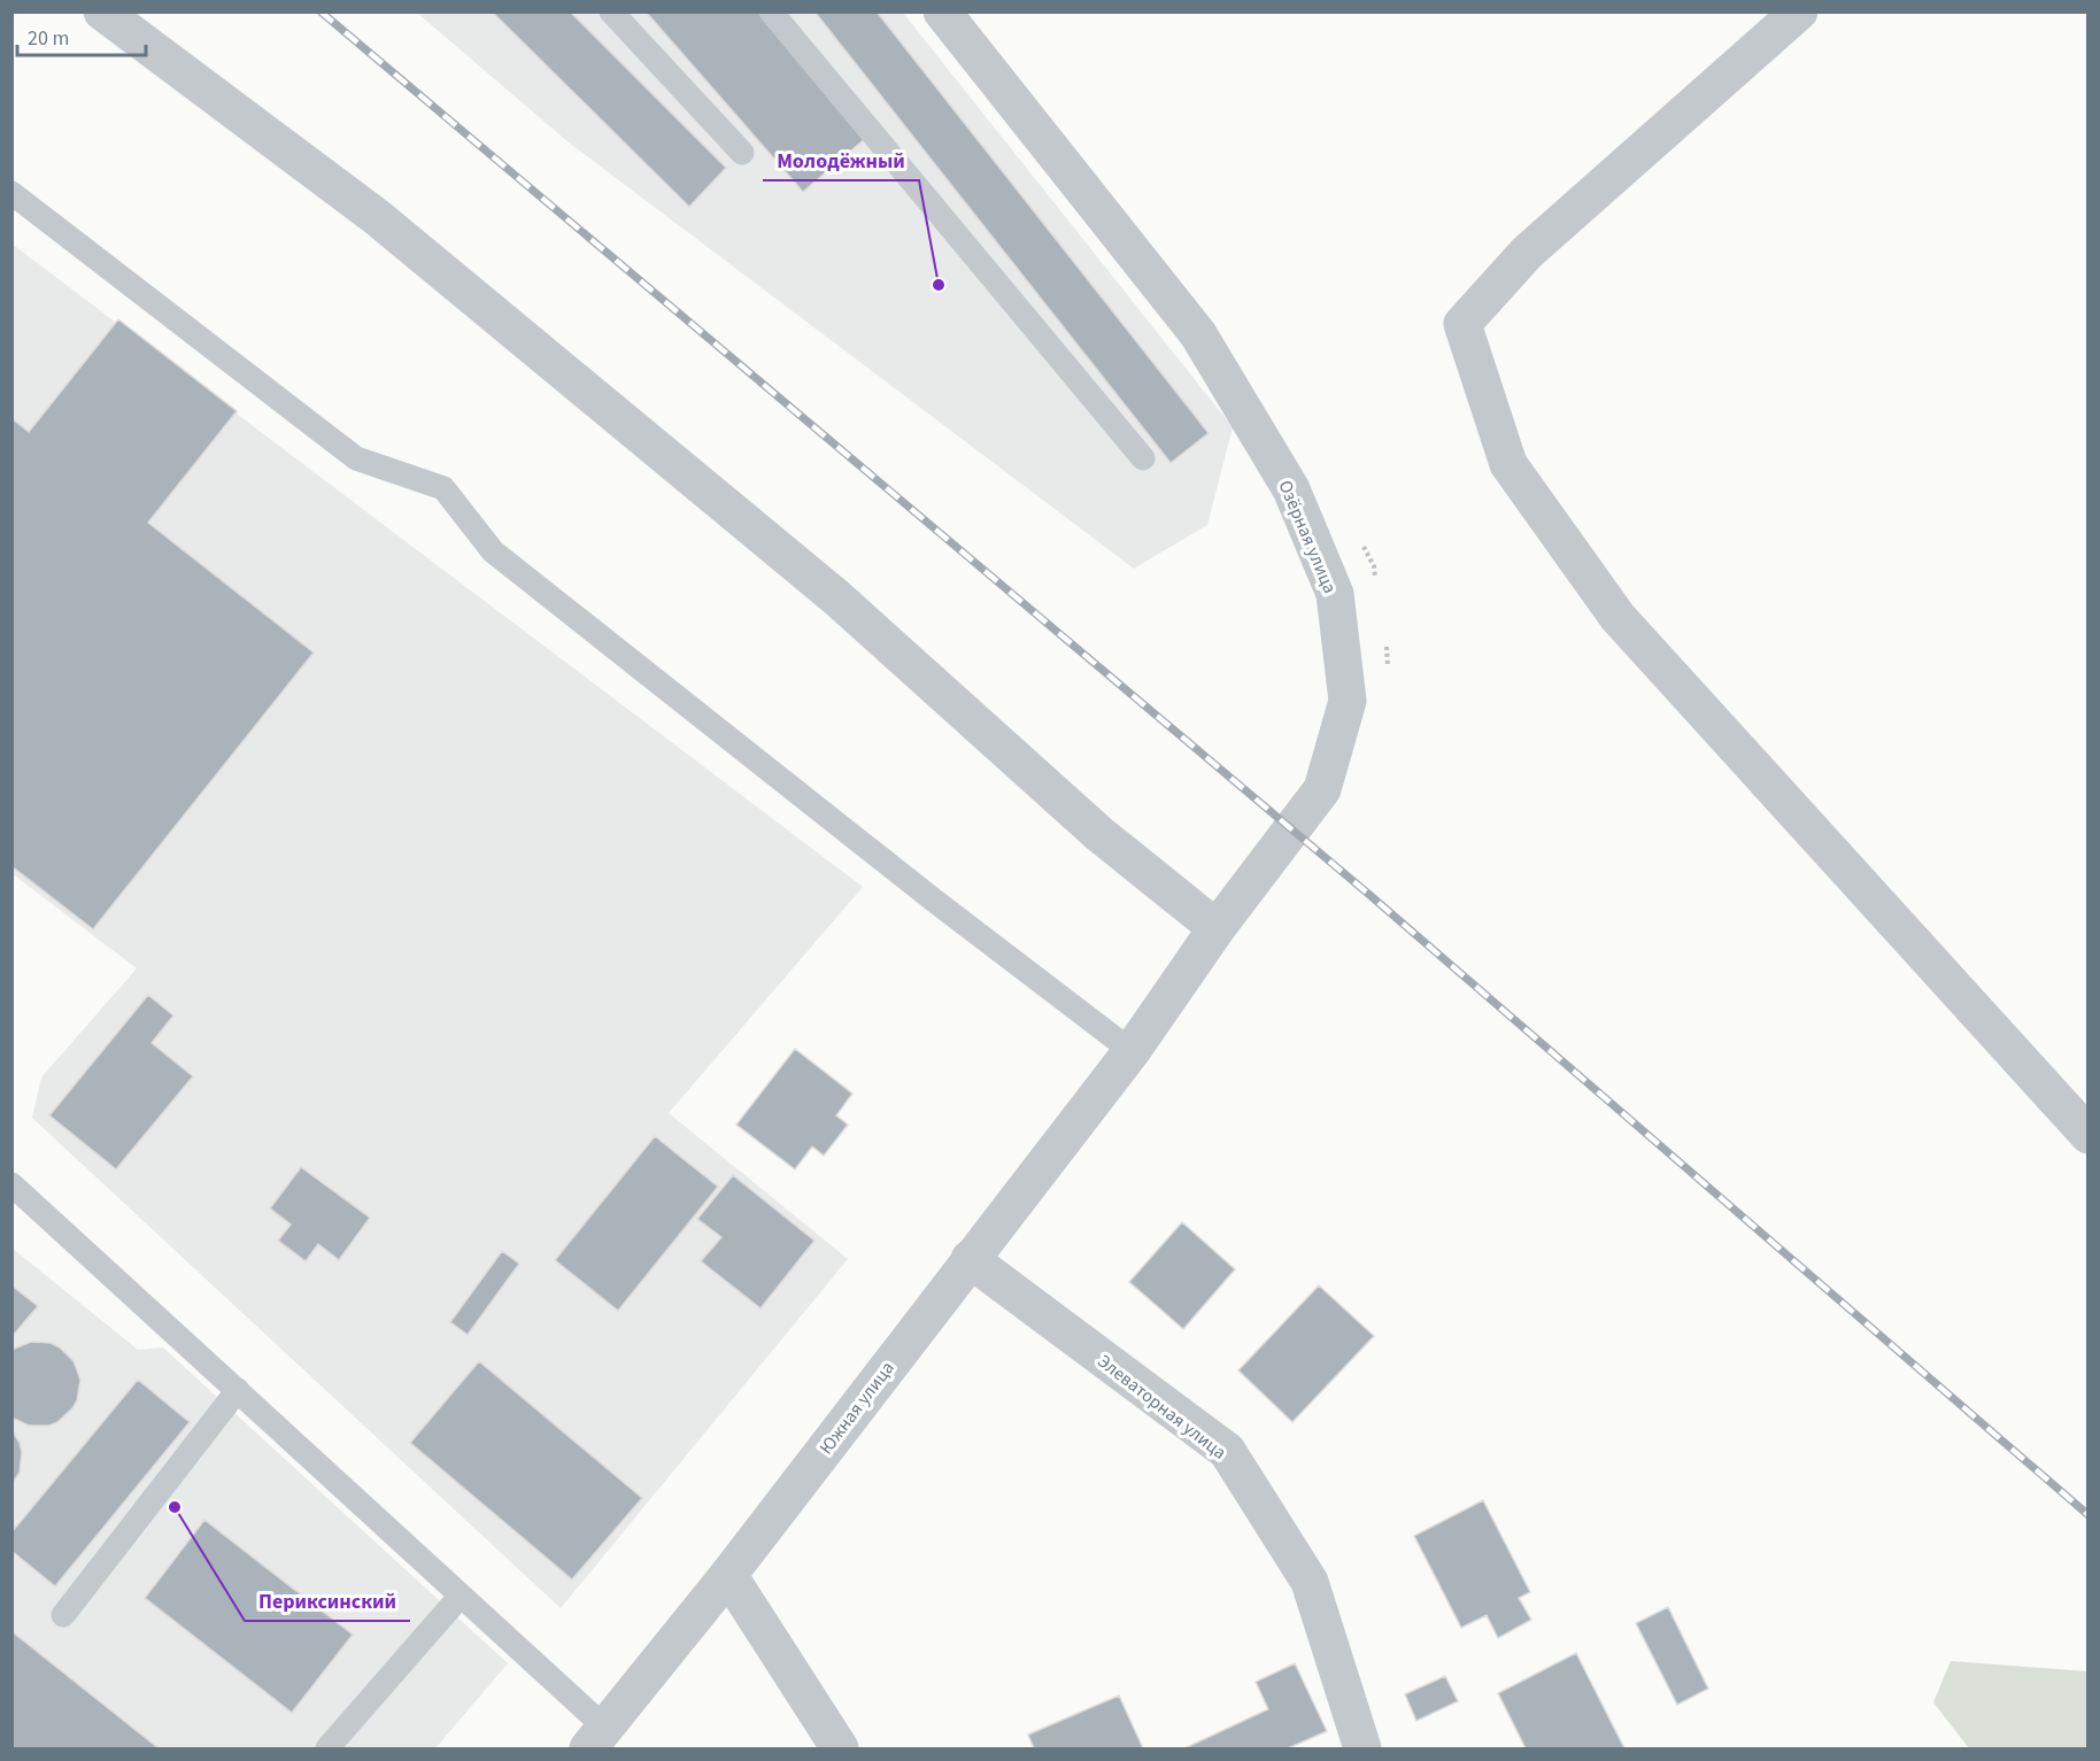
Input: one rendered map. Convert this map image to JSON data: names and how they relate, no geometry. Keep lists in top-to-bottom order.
{
  "streets": {
    "street": ["Озёрная улица", "Элеваторная улица", "Южная улица"]
  },
  "crossings": [
    ["Озёрная улица", "Южная улица"],
    ["Элеваторная улица", "Южная улица"]
  ],
  "places": ["Молодёжный", "Периксинский"],
  "scale_bar": "20 m"
}
